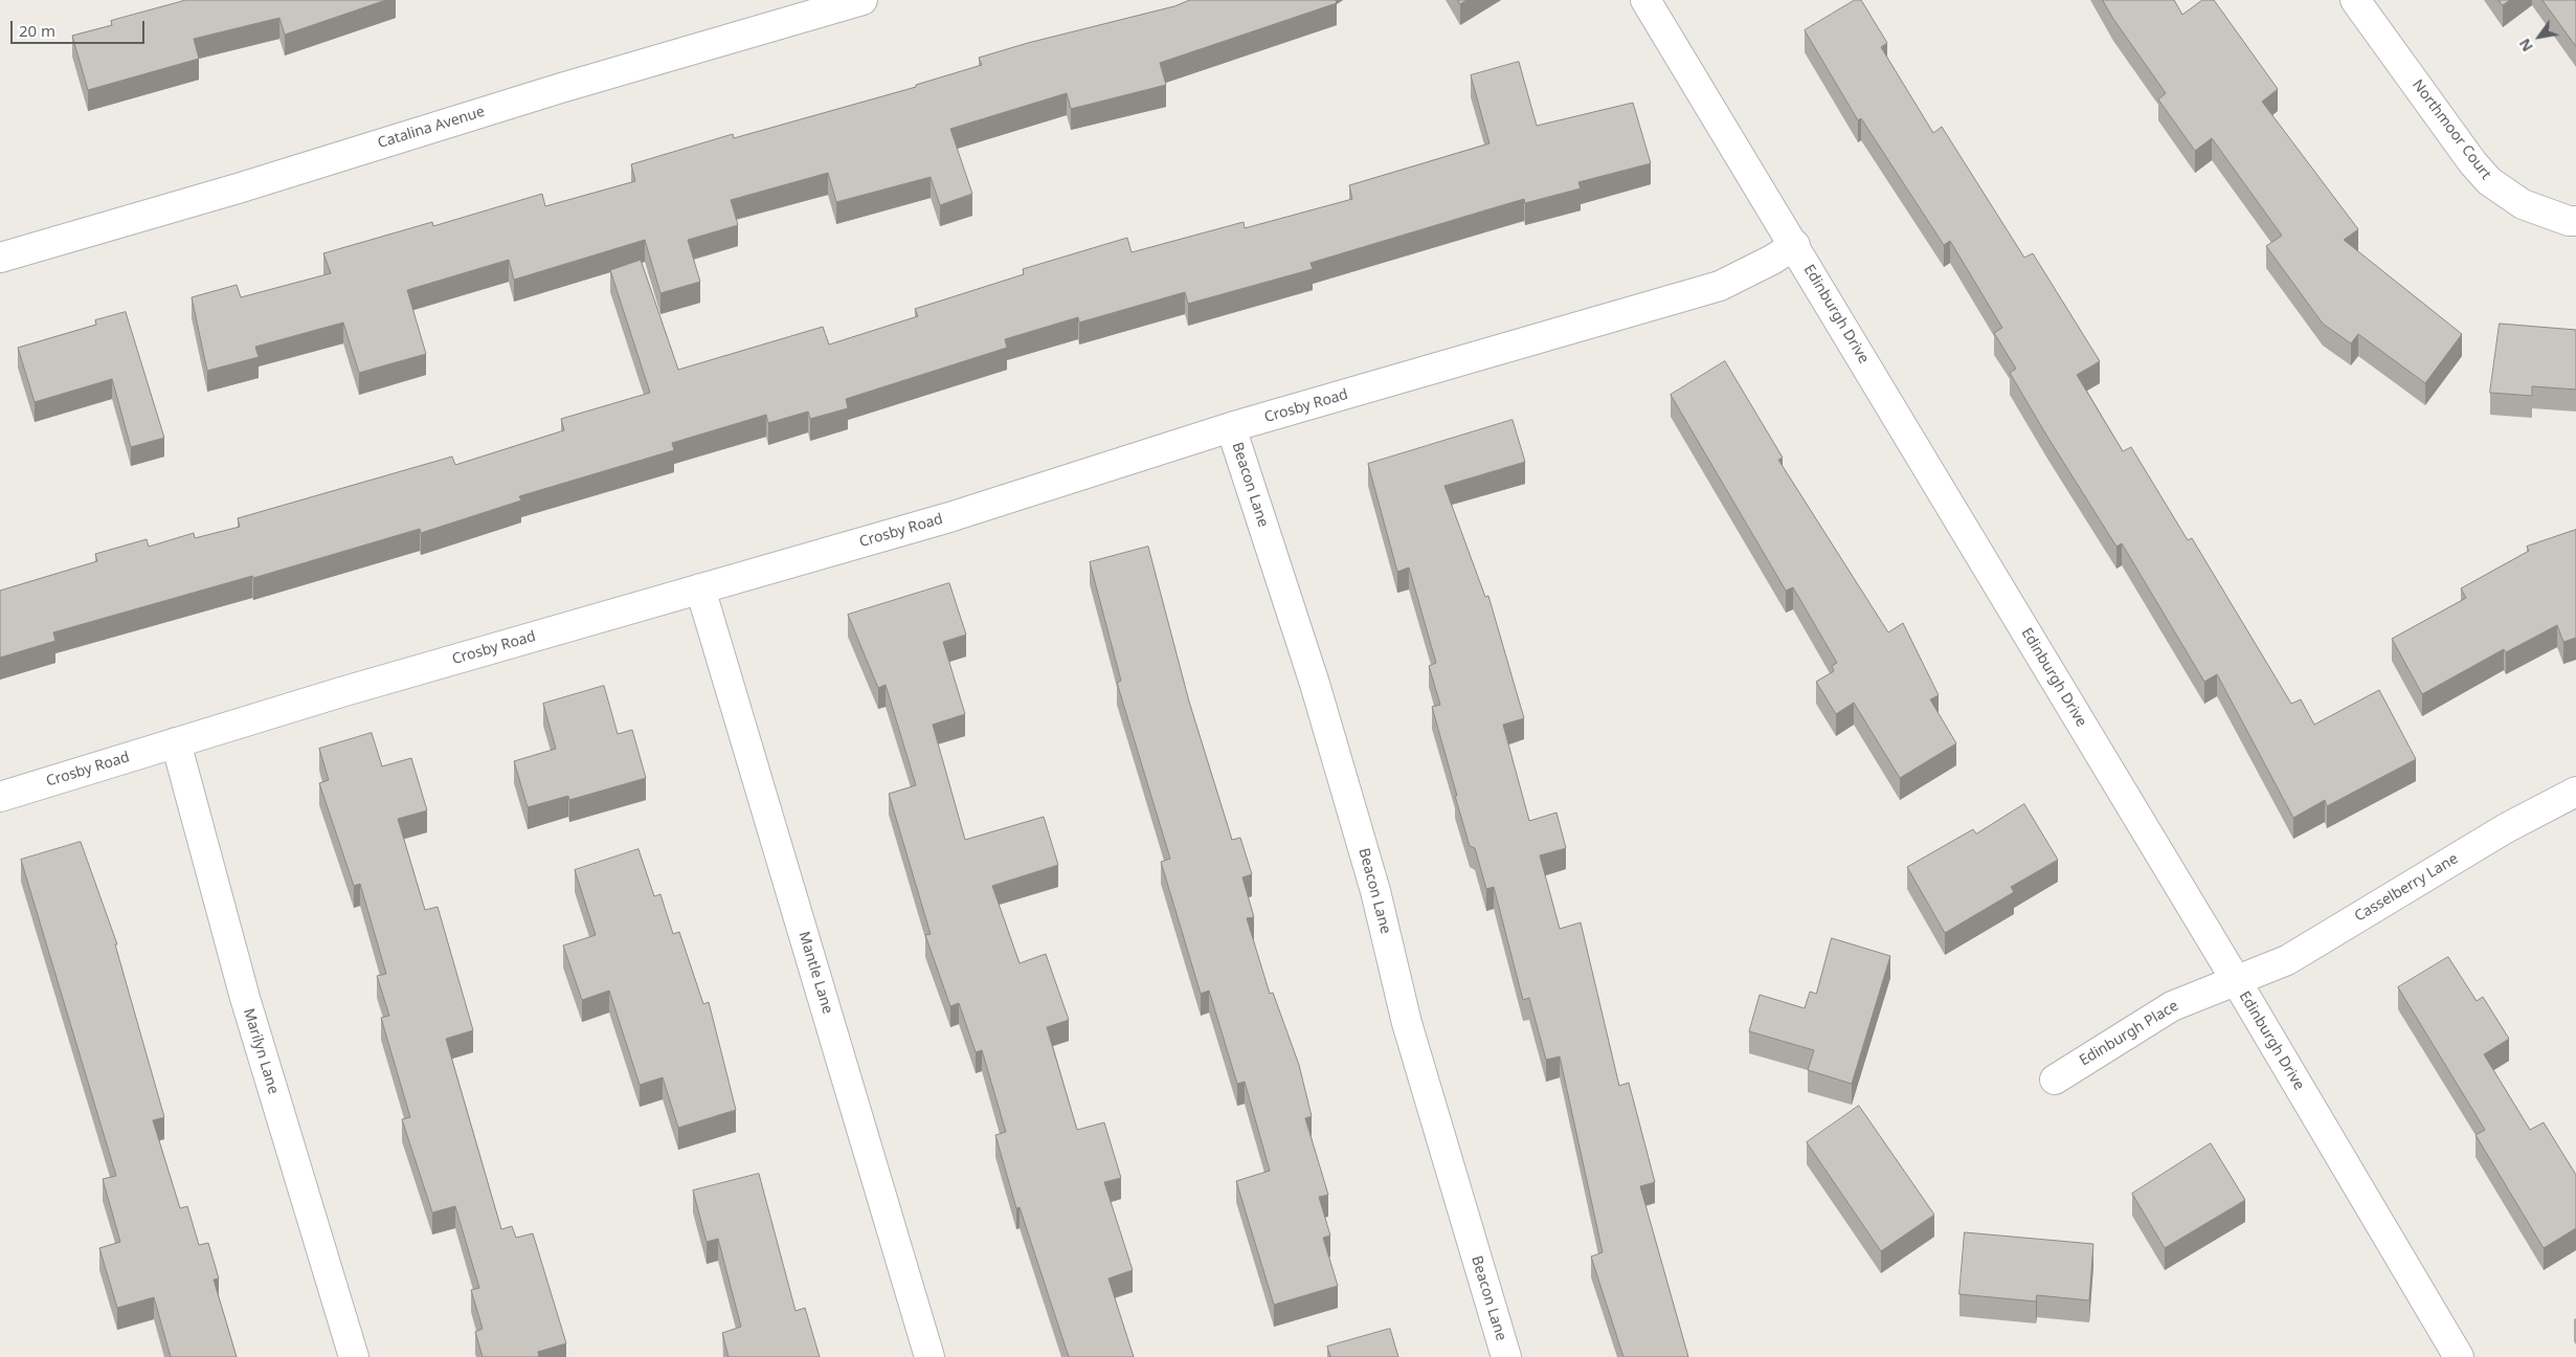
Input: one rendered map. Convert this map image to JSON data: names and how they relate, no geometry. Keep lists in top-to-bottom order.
{
  "streets": {
    "street": [
      "Catalina Avenue",
      "Northmoor Court",
      "Edinburgh Drive",
      "Crosby Road",
      "Beacon Lane",
      "Casselberry Lane",
      "Mantle Lane",
      "Edinburgh Place",
      "Marilyn Lane"
    ]
  },
  "crossings": [
    ["Edinburgh Drive", "Crosby Road"],
    ["Edinburgh Drive", "Casselberry Lane"],
    ["Edinburgh Drive", "Edinburgh Place"],
    ["Crosby Road", "Beacon Lane"],
    ["Crosby Road", "Mantle Lane"],
    ["Crosby Road", "Marilyn Lane"],
    ["Casselberry Lane", "Edinburgh Place"]
  ],
  "scale_bar": "20 m",
  "north": "bottom left"
}
